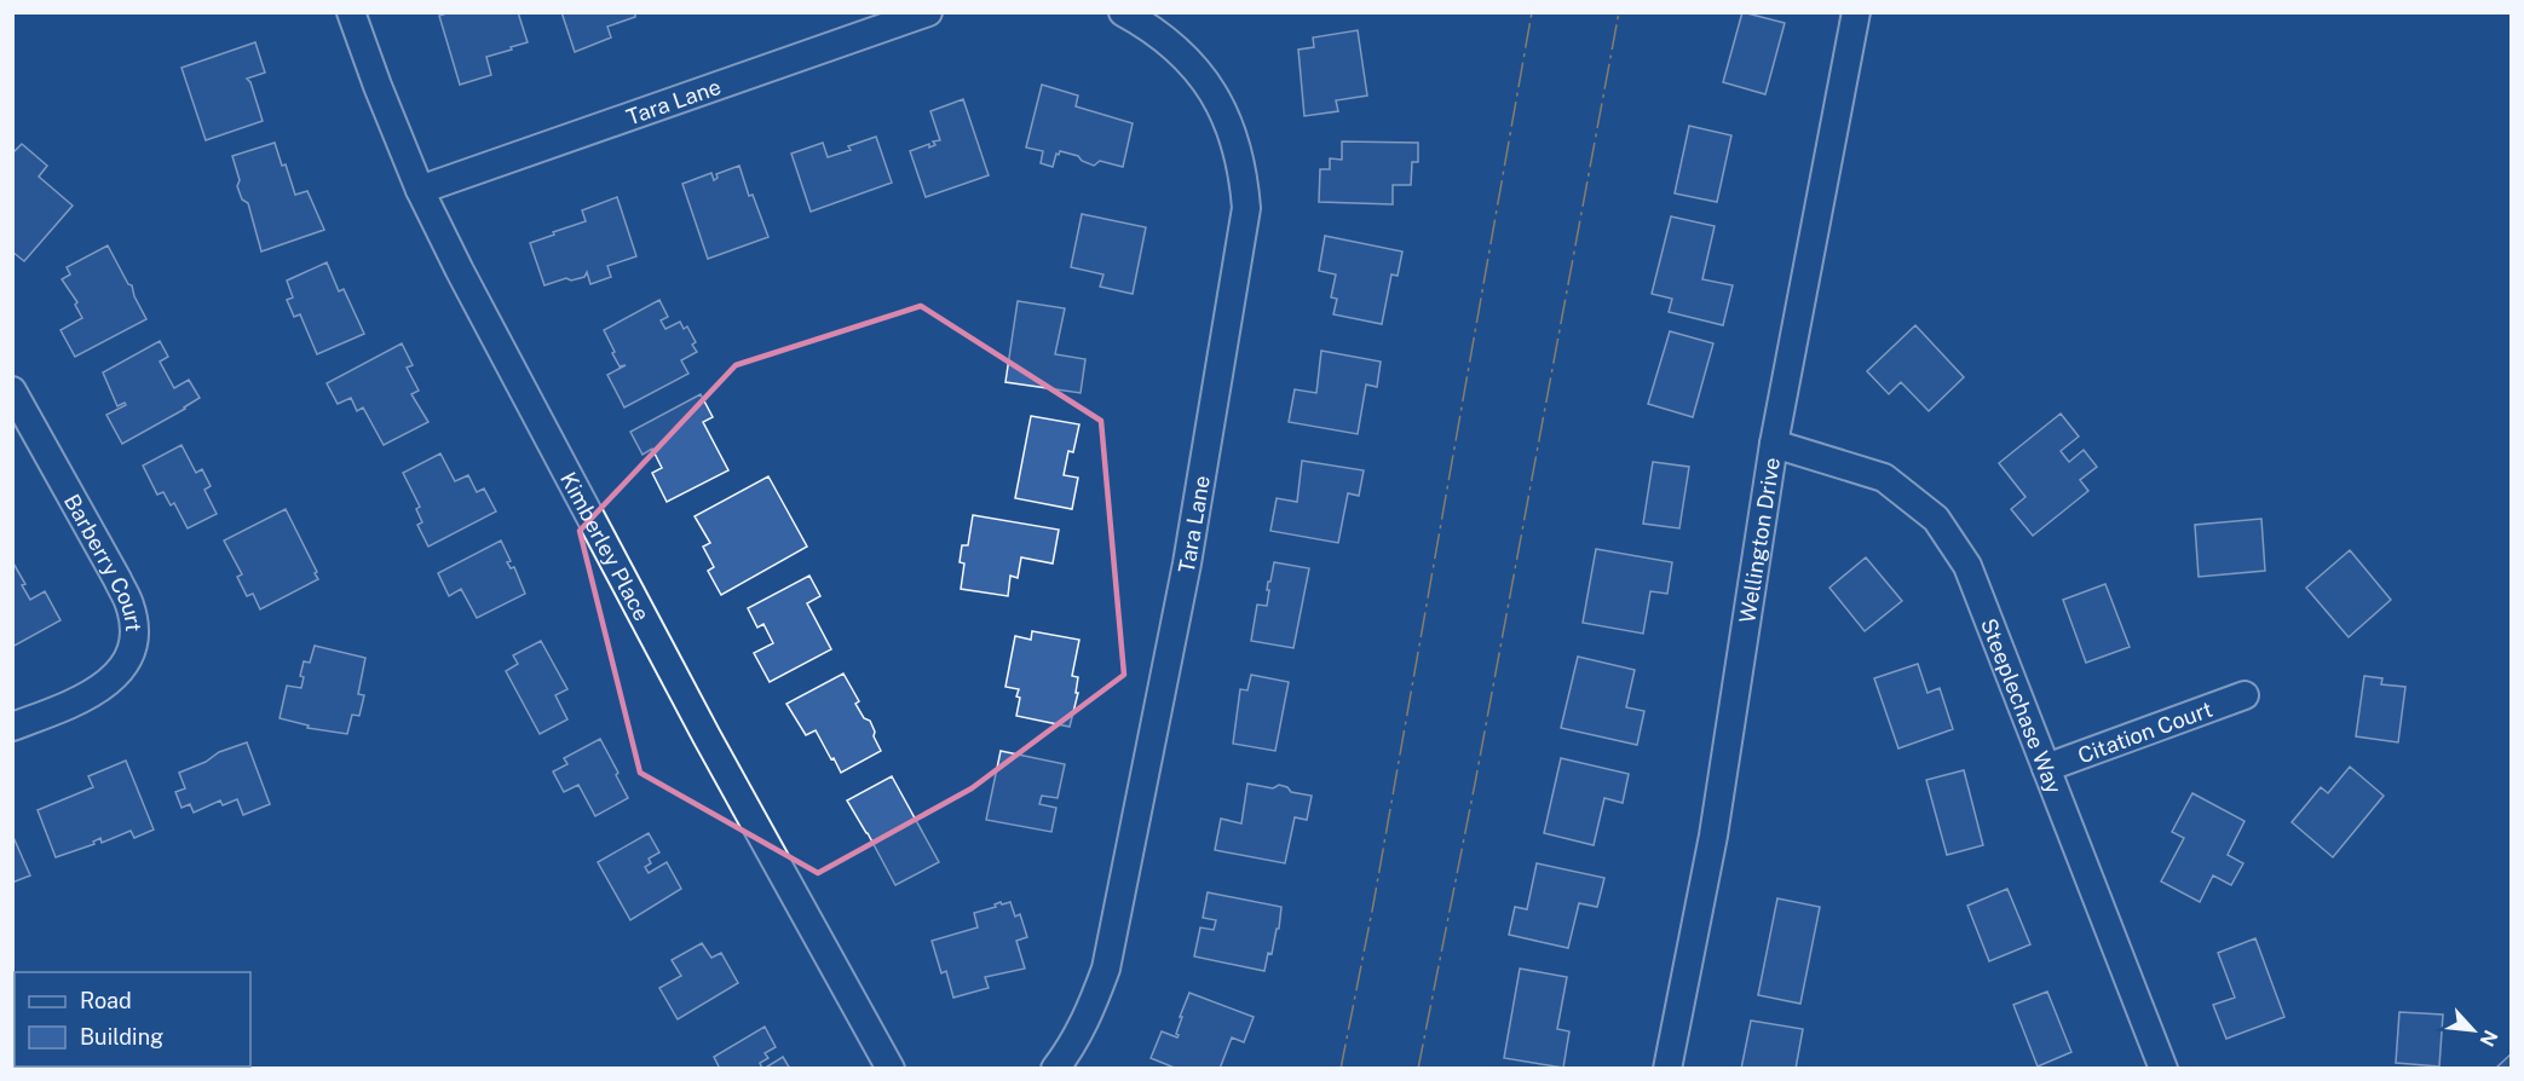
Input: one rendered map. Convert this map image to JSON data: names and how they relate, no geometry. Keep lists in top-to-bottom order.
{
  "streets": {
    "street": [
      "Tara Lane",
      "Wellington Drive",
      "Kimberley Place",
      "Barberry Court",
      "Steeplechase Way",
      "Citation Court"
    ]
  },
  "crossings": [
    ["Tara Lane", "Kimberley Place"],
    ["Wellington Drive", "Steeplechase Way"],
    ["Steeplechase Way", "Citation Court"]
  ],
  "legend": ["Road", "Building"],
  "north": "bottom right"
}
